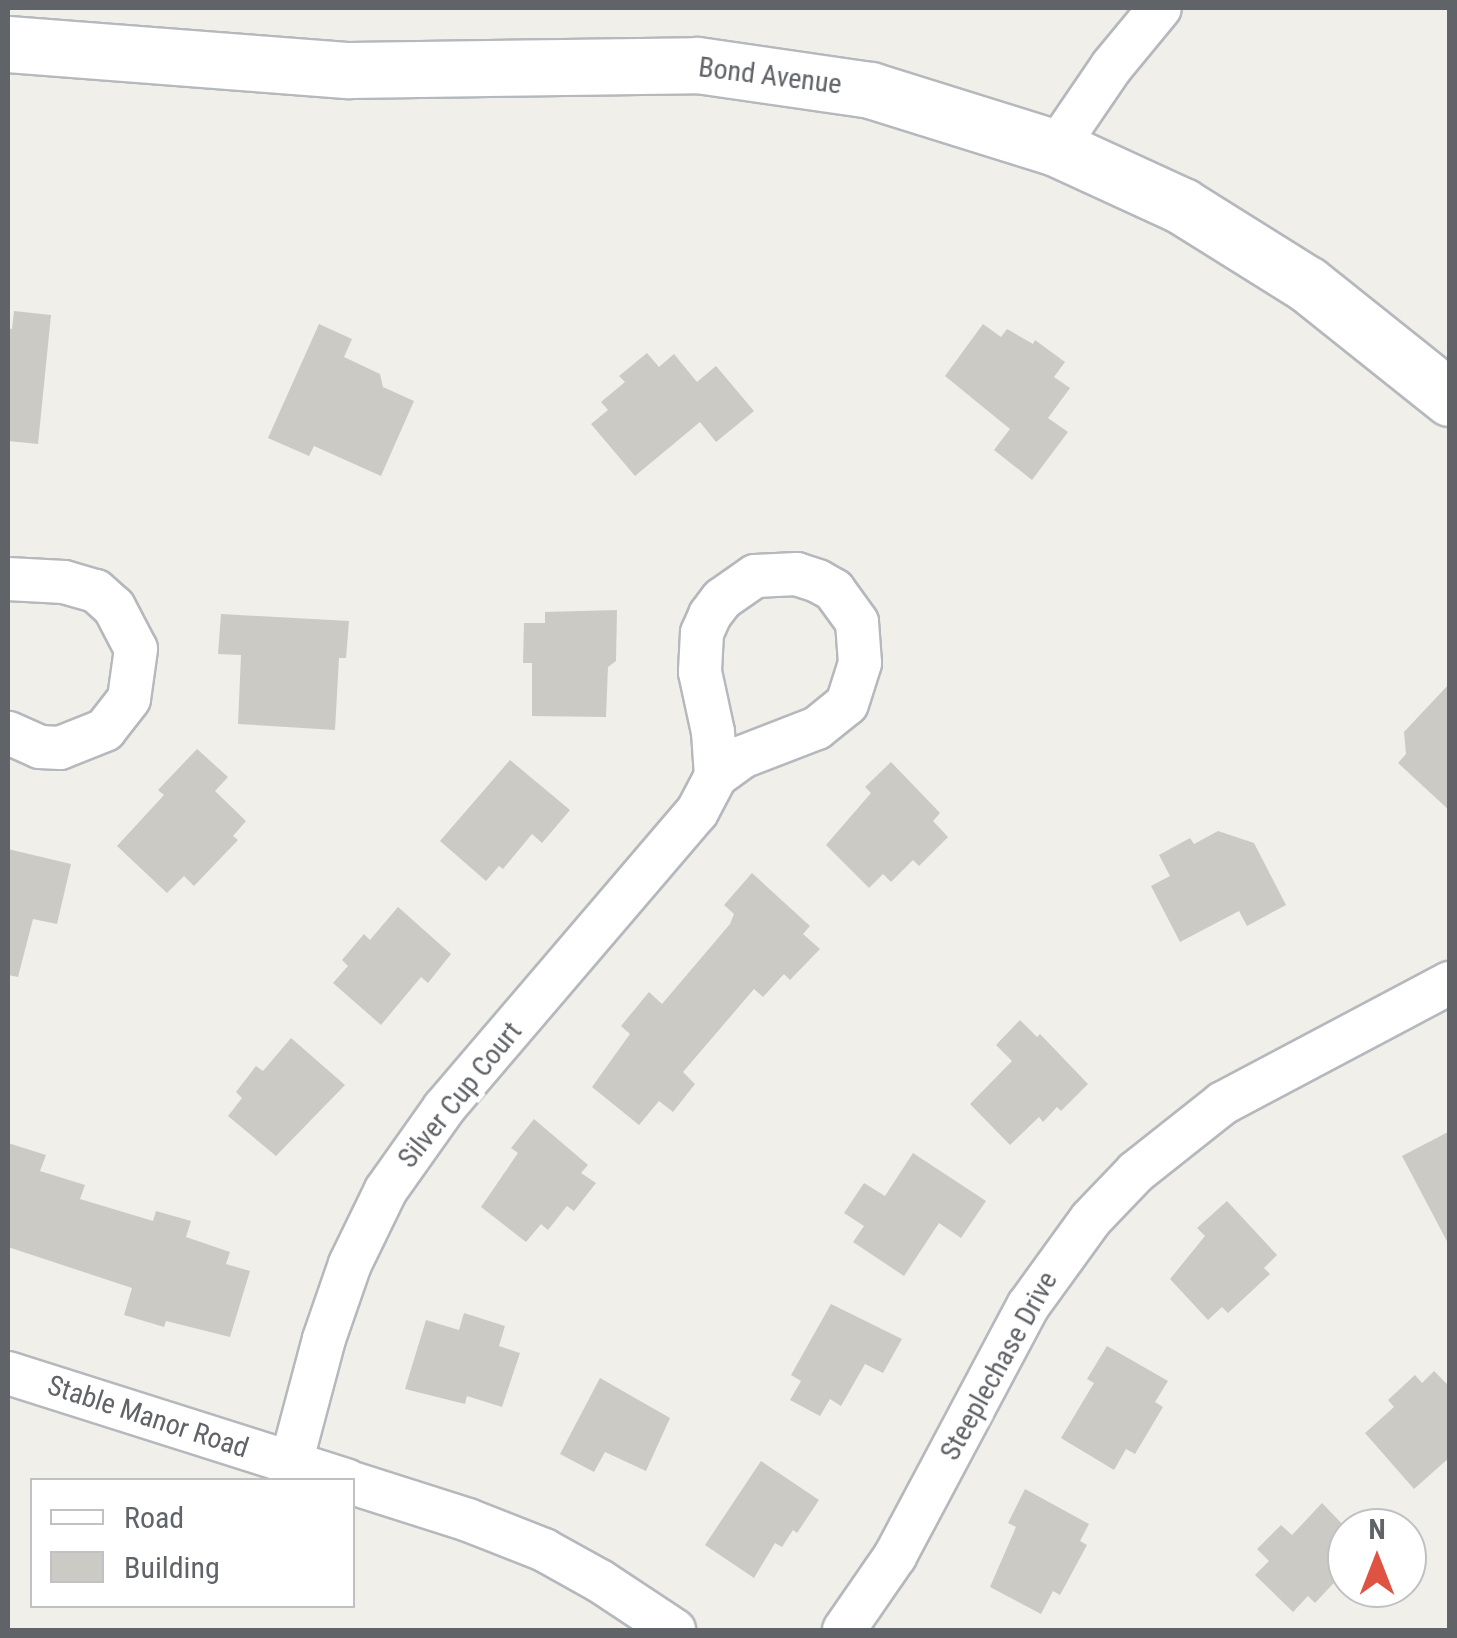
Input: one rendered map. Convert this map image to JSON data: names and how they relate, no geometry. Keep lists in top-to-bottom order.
{
  "streets": {
    "street": [
      "Bond Avenue",
      "Silver Cup Court",
      "Steeplechase Drive",
      "Stable Manor Road"
    ]
  },
  "crossings": [
    ["Silver Cup Court", "Stable Manor Road"]
  ],
  "legend": ["Road", "Building"],
  "north": "top"
}
